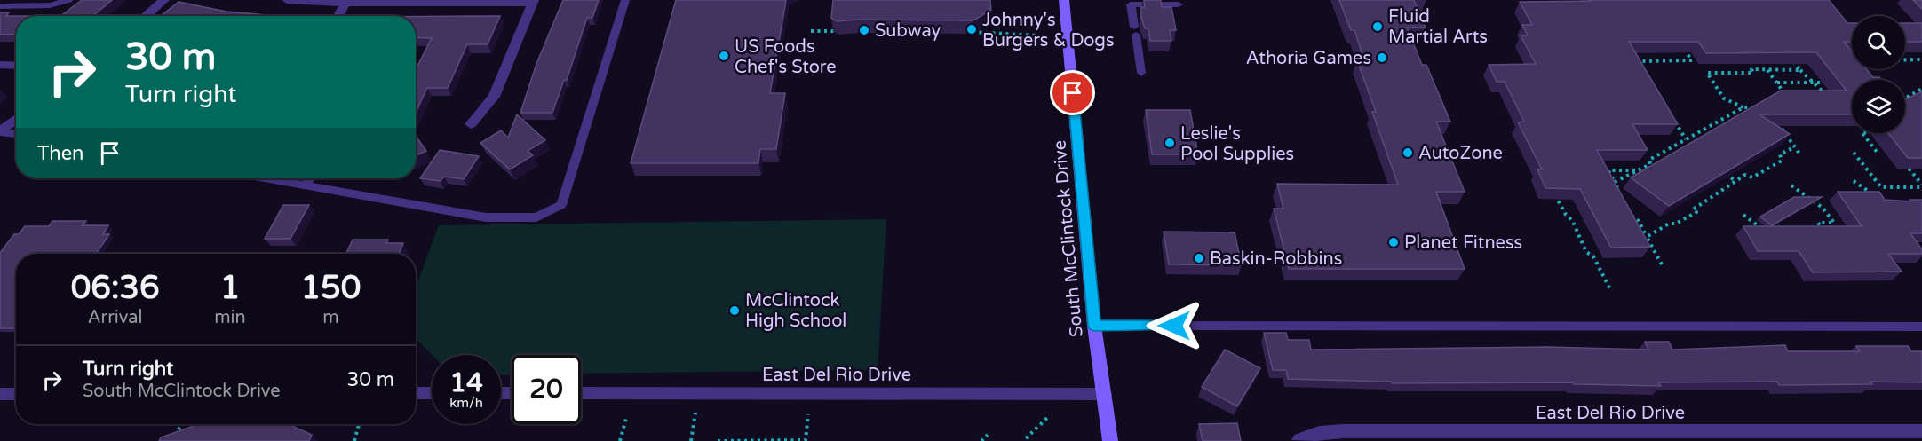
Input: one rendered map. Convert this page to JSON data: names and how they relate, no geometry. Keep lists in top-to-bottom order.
{
  "streets": {
    "main road": ["South McClintock Drive"],
    "street": ["East Del Rio Drive"]
  },
  "crossings": [
    ["South McClintock Drive", "East Del Rio Drive"]
  ],
  "places": [
    "Fluid Martial Arts",
    "Johnny's Burgers & Dogs",
    "Subway",
    "US Foods Chef's Store",
    "Athoria Games",
    "Leslie's Pool Supplies",
    "AutoZone",
    "Planet Fitness",
    "Baskin-Robbins",
    "McClintock High School"
  ],
  "page": {
    "turn": ["30 m", "Turn right"],
    "then": "Then",
    "eta": [
      "06:36",
      "Arrival",
      "1",
      "min",
      "150",
      "m"
    ],
    "list": [
      {
        "name": "Turn right",
        "note": "South McClintock Drive",
        "value": "30 m"
      }
    ],
    "speed": "14 km/h",
    "limit": "20"
  }
}
